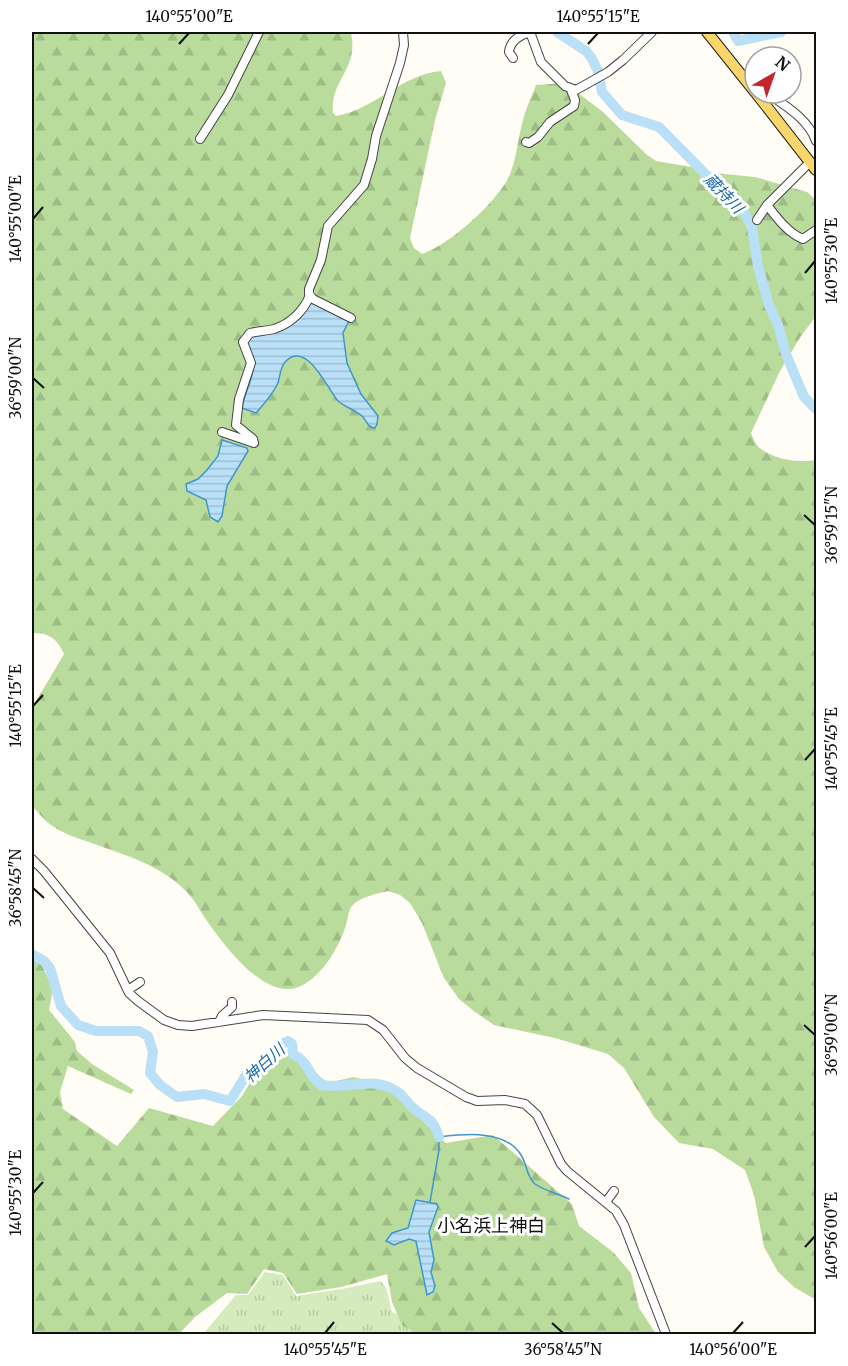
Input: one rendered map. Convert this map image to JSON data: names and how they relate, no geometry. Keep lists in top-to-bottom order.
{
  "districts": ["小名浜上神白"],
  "water": ["蔵持川", "神白川"],
  "north": "top right",
  "coordinates": [
    "140°55'00\"E",
    "140°55'15\"E",
    "140°55'30\"E",
    "36°59'00\"N",
    "36°59'15\"N",
    "140°55'45\"E",
    "36°58'45\"N",
    "140°56'00\"E"
  ]
}
